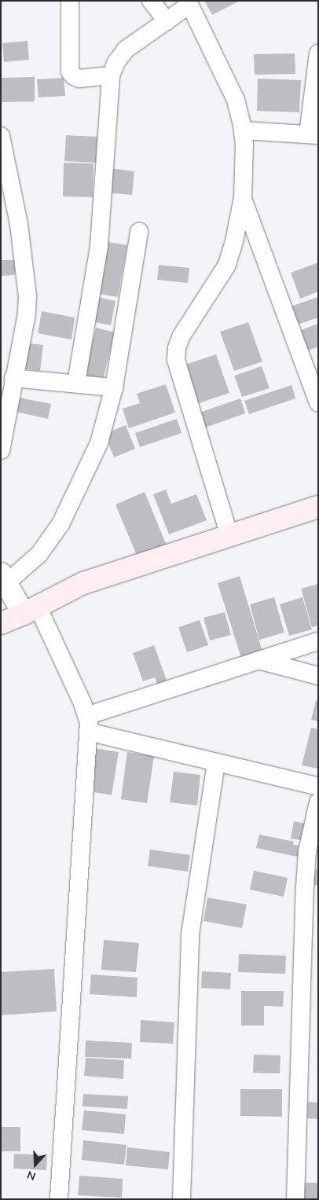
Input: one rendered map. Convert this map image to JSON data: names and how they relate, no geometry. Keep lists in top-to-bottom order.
{
  "north": "bottom"
}
